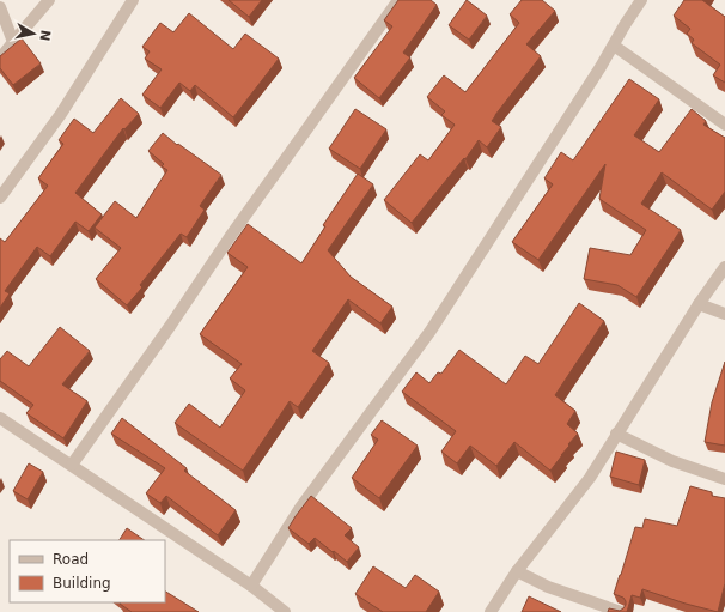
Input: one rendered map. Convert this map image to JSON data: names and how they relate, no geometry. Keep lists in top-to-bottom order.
{
  "legend": ["Road", "Building"],
  "north": "right"
}
